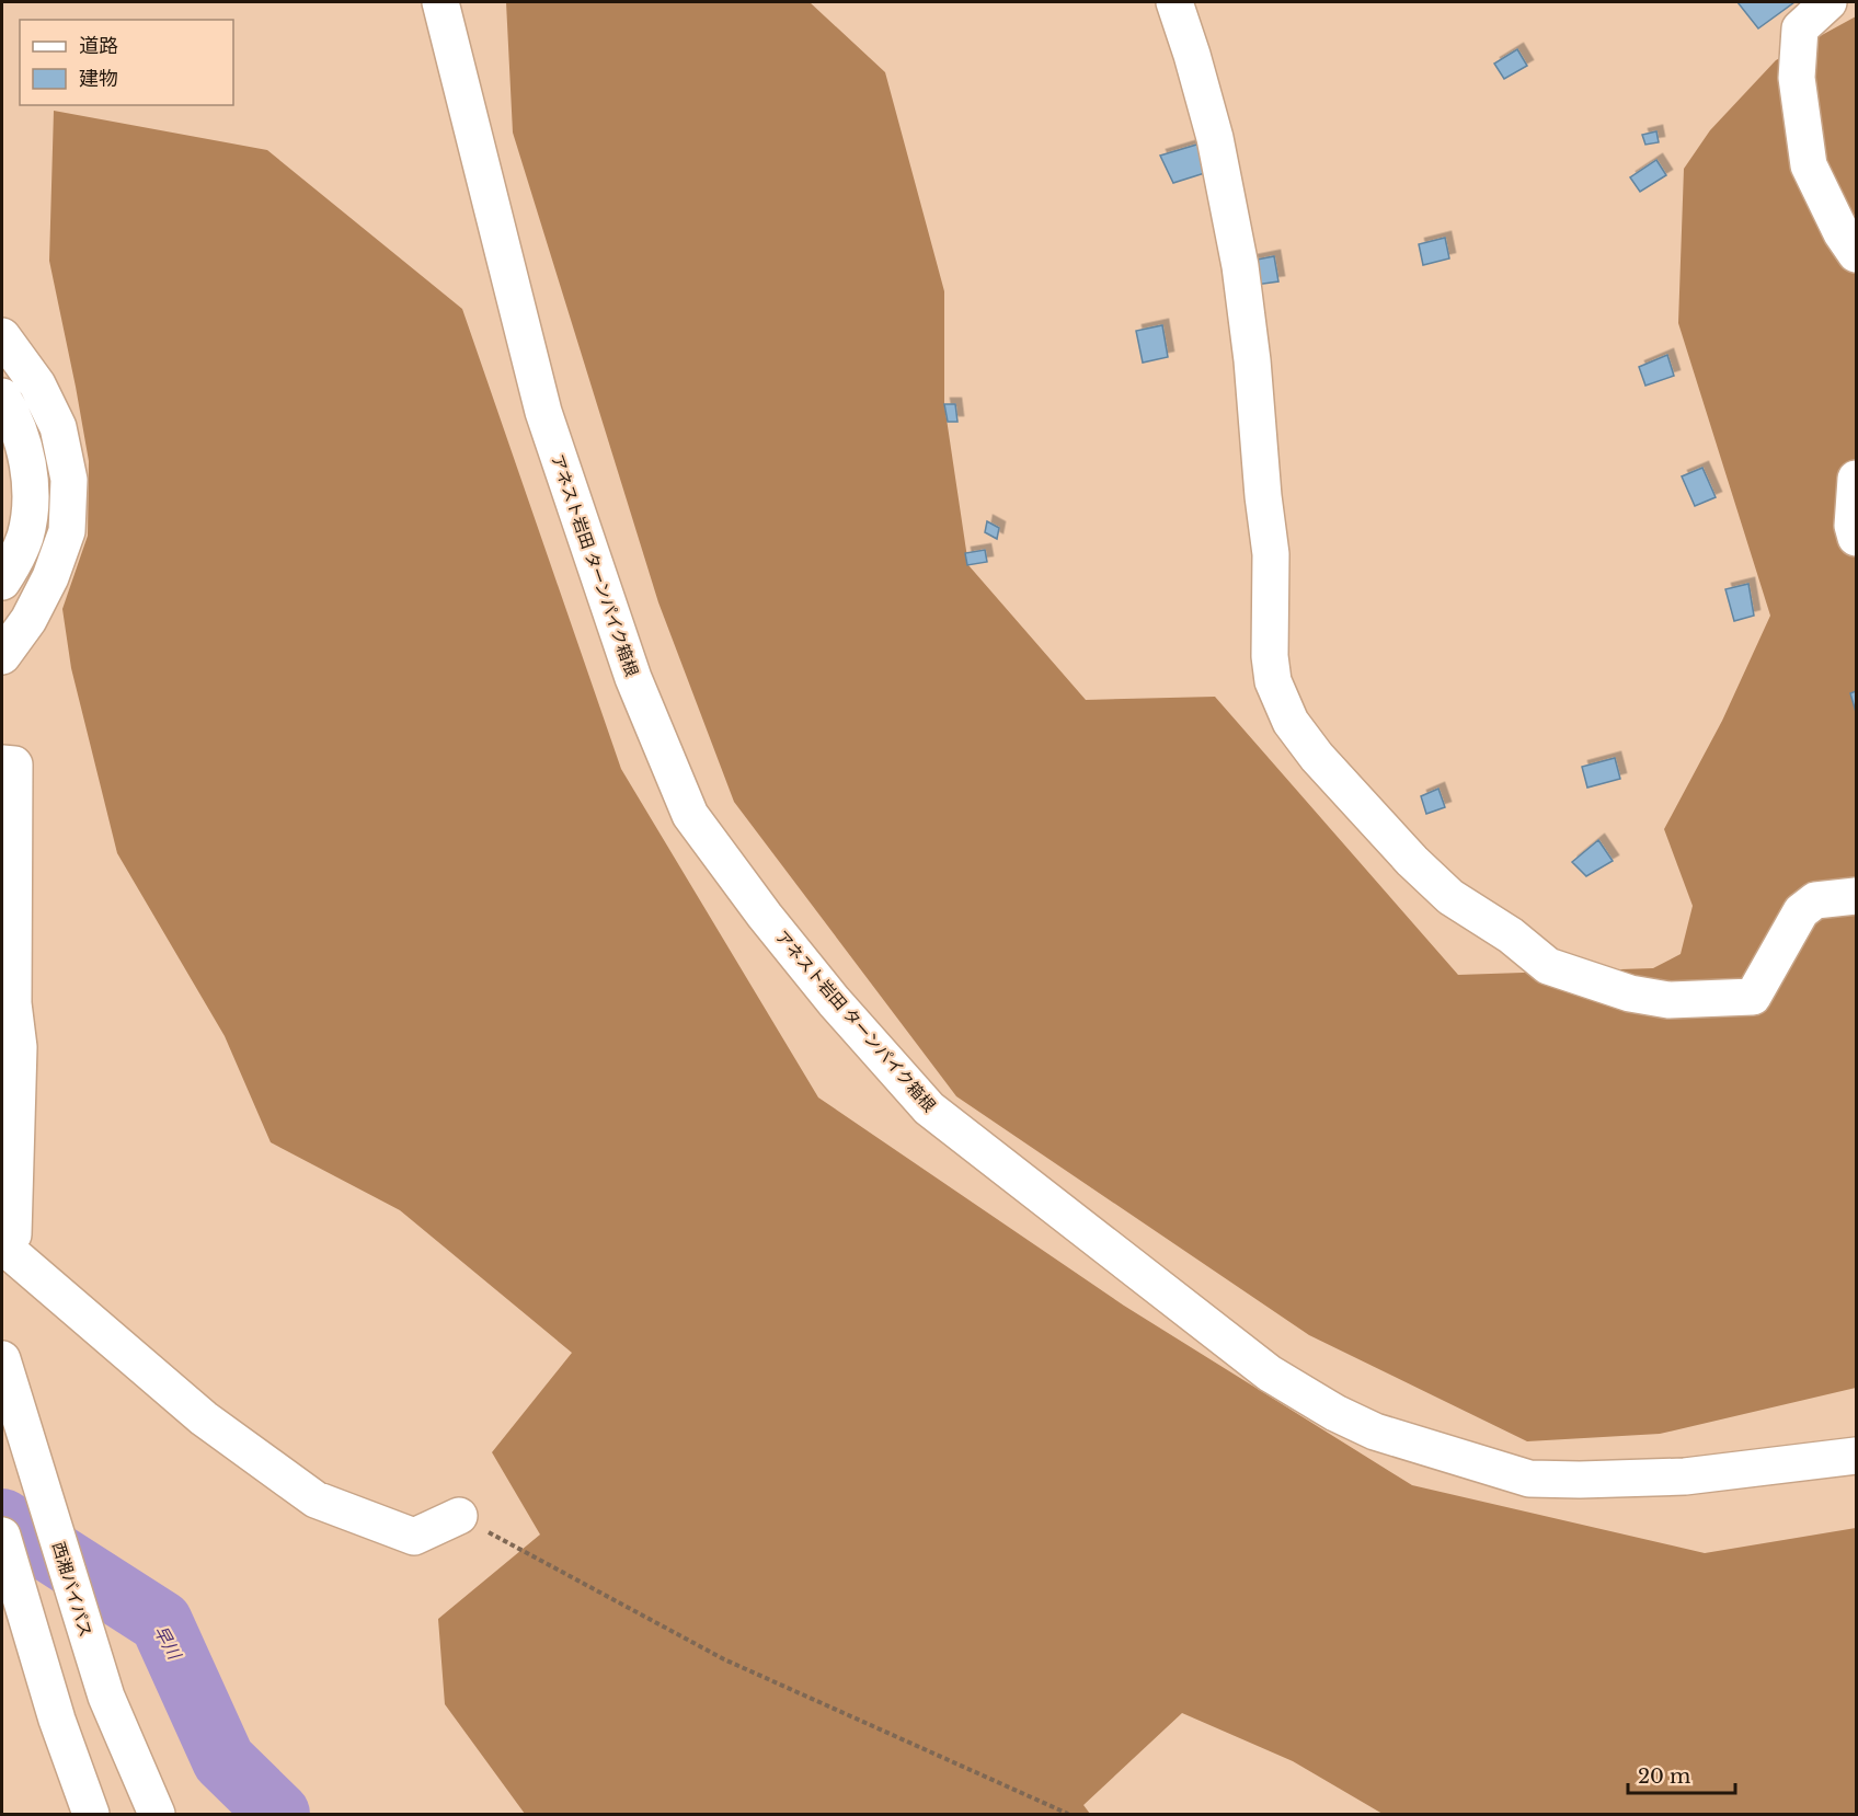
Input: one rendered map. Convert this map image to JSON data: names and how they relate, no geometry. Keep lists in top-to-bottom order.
{
  "streets": {
    "main road": ["アネスト岩田 ターンパイク箱根", "西湘バイパス"]
  },
  "water": ["早川"],
  "legend": ["道路", "建物"],
  "scale_bar": "20 m"
}
